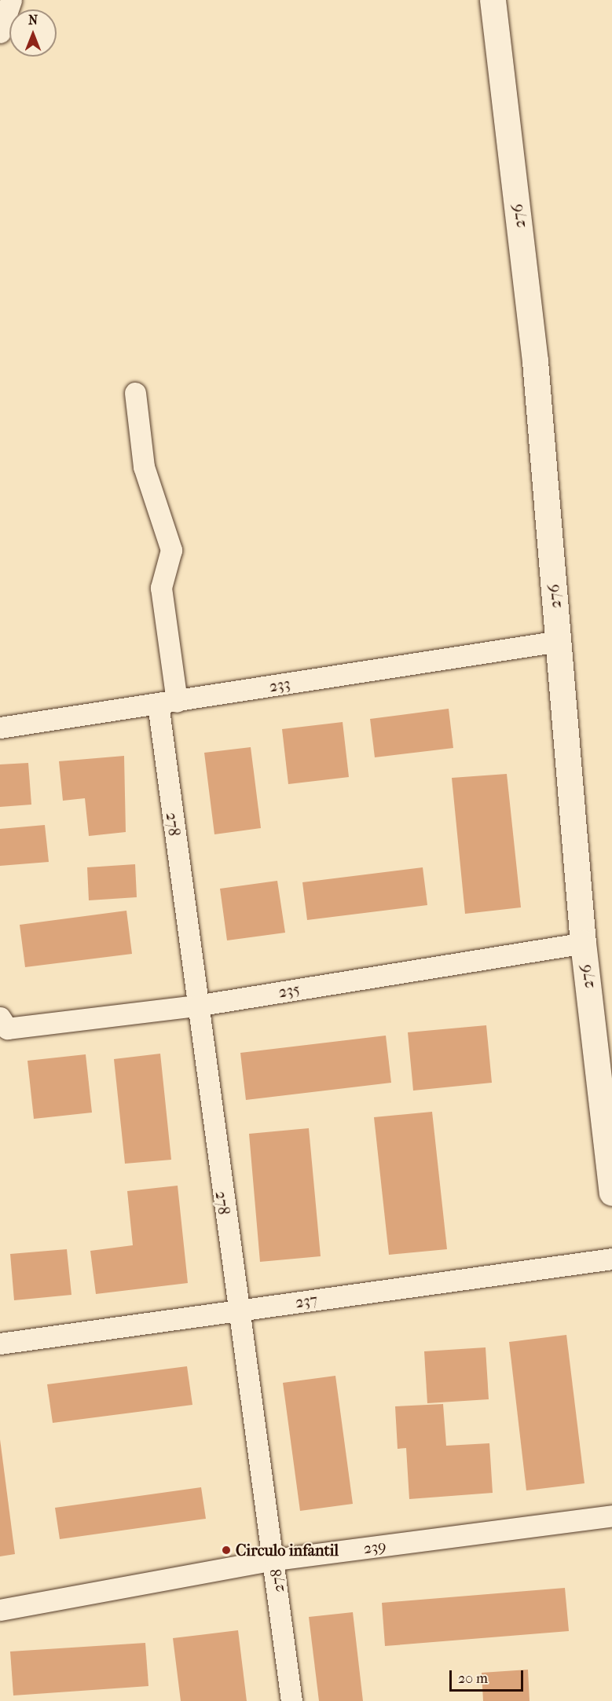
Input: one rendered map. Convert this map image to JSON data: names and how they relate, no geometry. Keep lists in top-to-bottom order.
{
  "streets": {
    "street": [
      "276",
      "233",
      "278",
      "235",
      "237",
      "239"
    ]
  },
  "crossings": [
    ["276", "233"],
    ["276", "235"],
    ["233", "278"],
    ["278", "235"],
    ["278", "237"],
    ["278", "239"]
  ],
  "places": ["Circulo infantil"],
  "scale_bar": "20 m",
  "north": "top"
}
